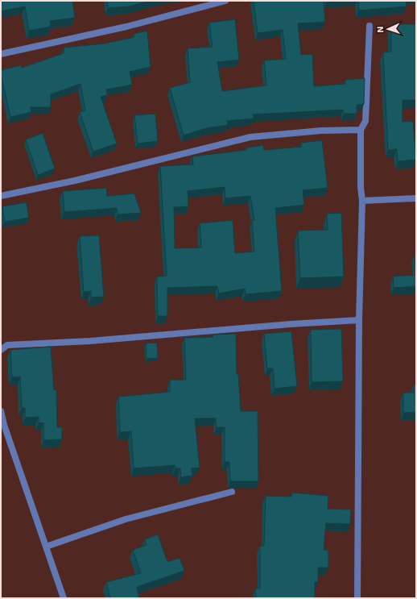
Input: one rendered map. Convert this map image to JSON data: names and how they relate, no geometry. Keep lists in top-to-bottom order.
{
  "north": "left"
}
